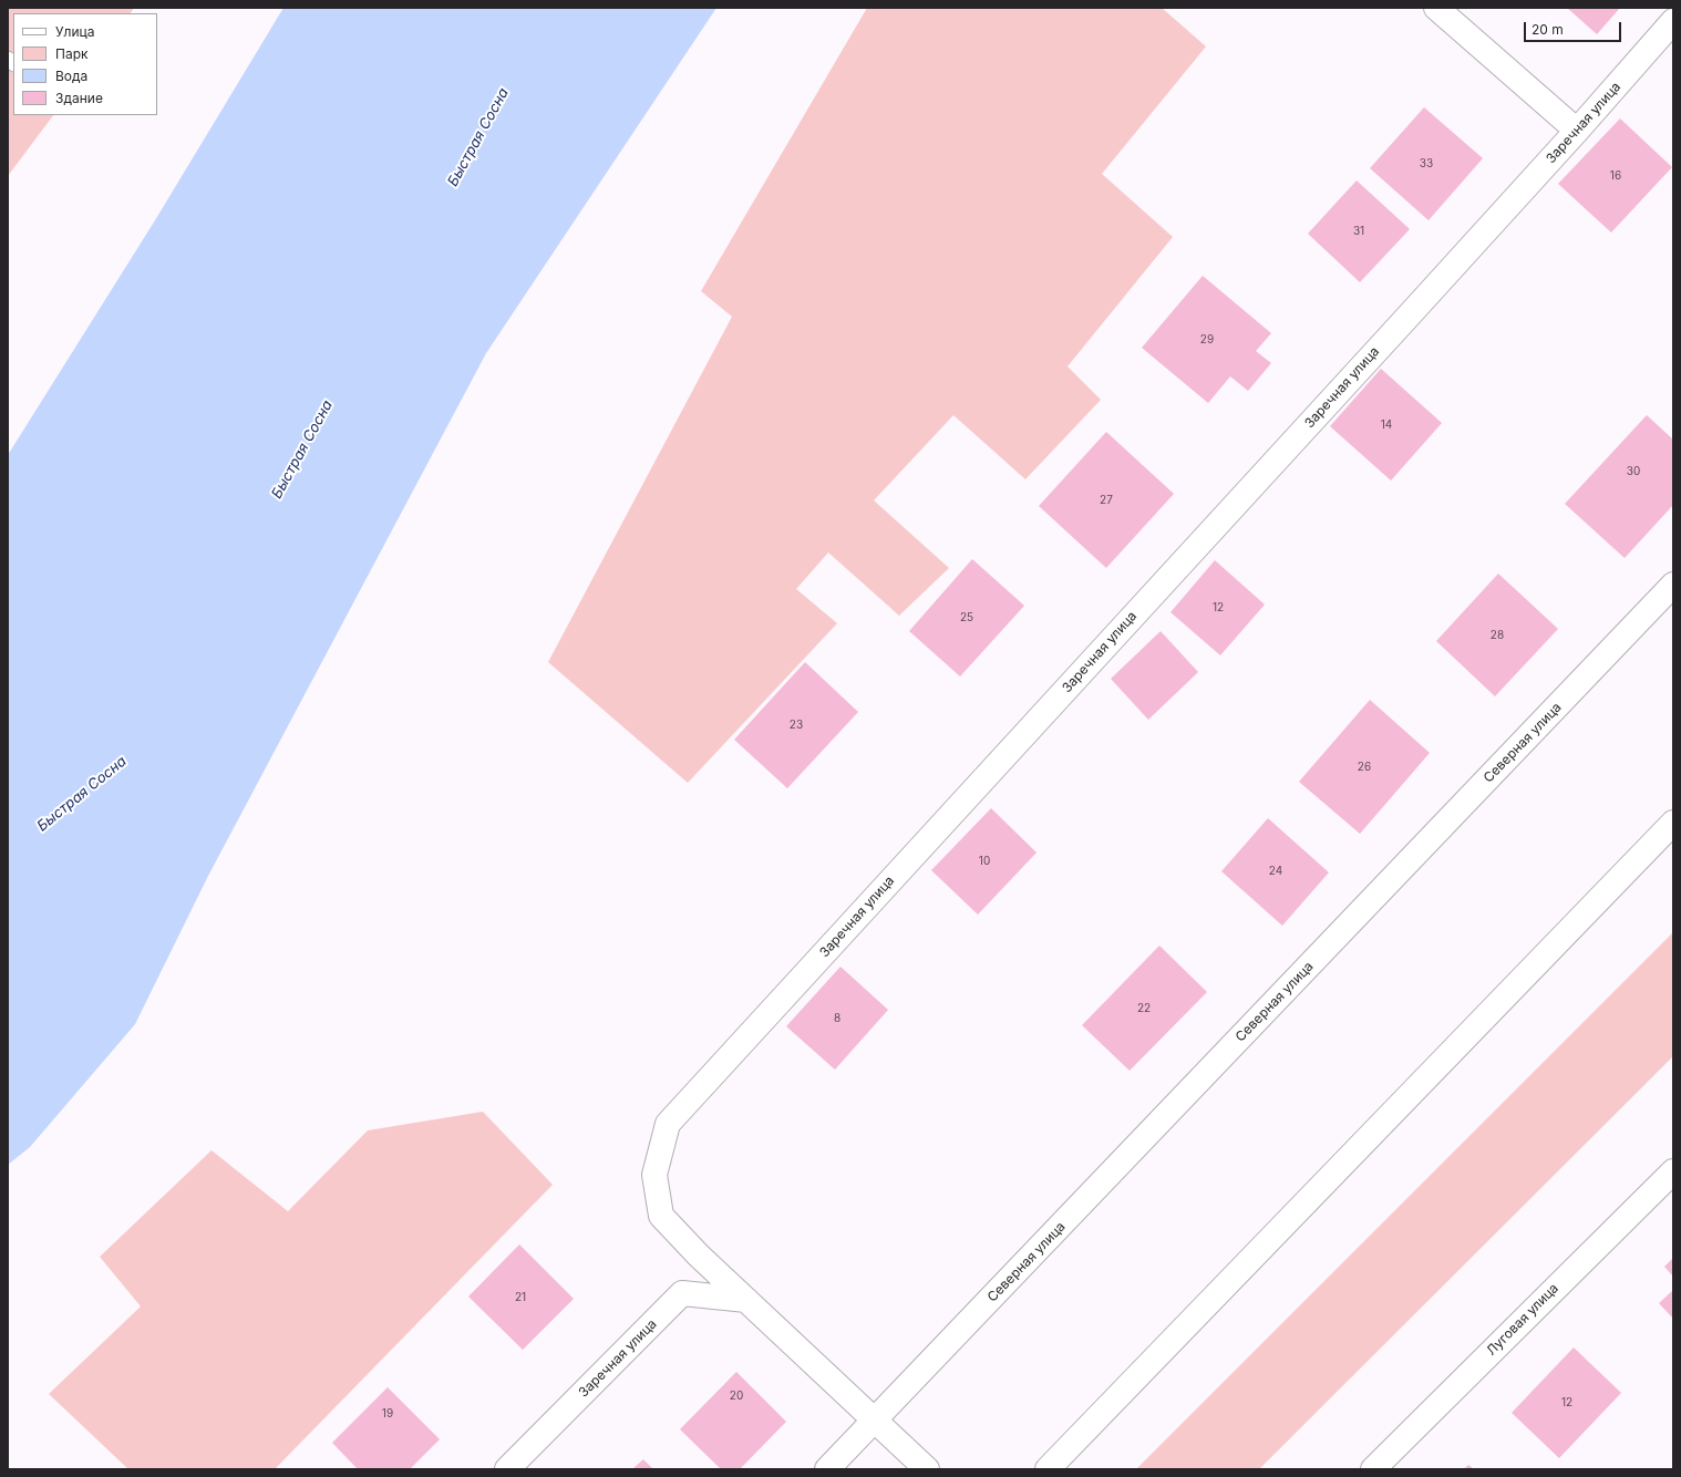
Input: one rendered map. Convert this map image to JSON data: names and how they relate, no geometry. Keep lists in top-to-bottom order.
{
  "streets": {
    "street": ["Заречная улица", "Северная улица", "Луговая улица"]
  },
  "crossings": [
    ["Заречная улица", "Северная улица"]
  ],
  "water": ["Быстрая Сосна"],
  "house_numbers": [
    "33",
    "16",
    "31",
    "29",
    "14",
    "30",
    "27",
    "12",
    "25",
    "28",
    "23",
    "26",
    "10",
    "24",
    "22",
    "8",
    "21",
    "20",
    "12",
    "19"
  ],
  "legend": [
    "Улица",
    "Парк",
    "Вода",
    "Здание"
  ],
  "scale_bar": "20 m"
}
